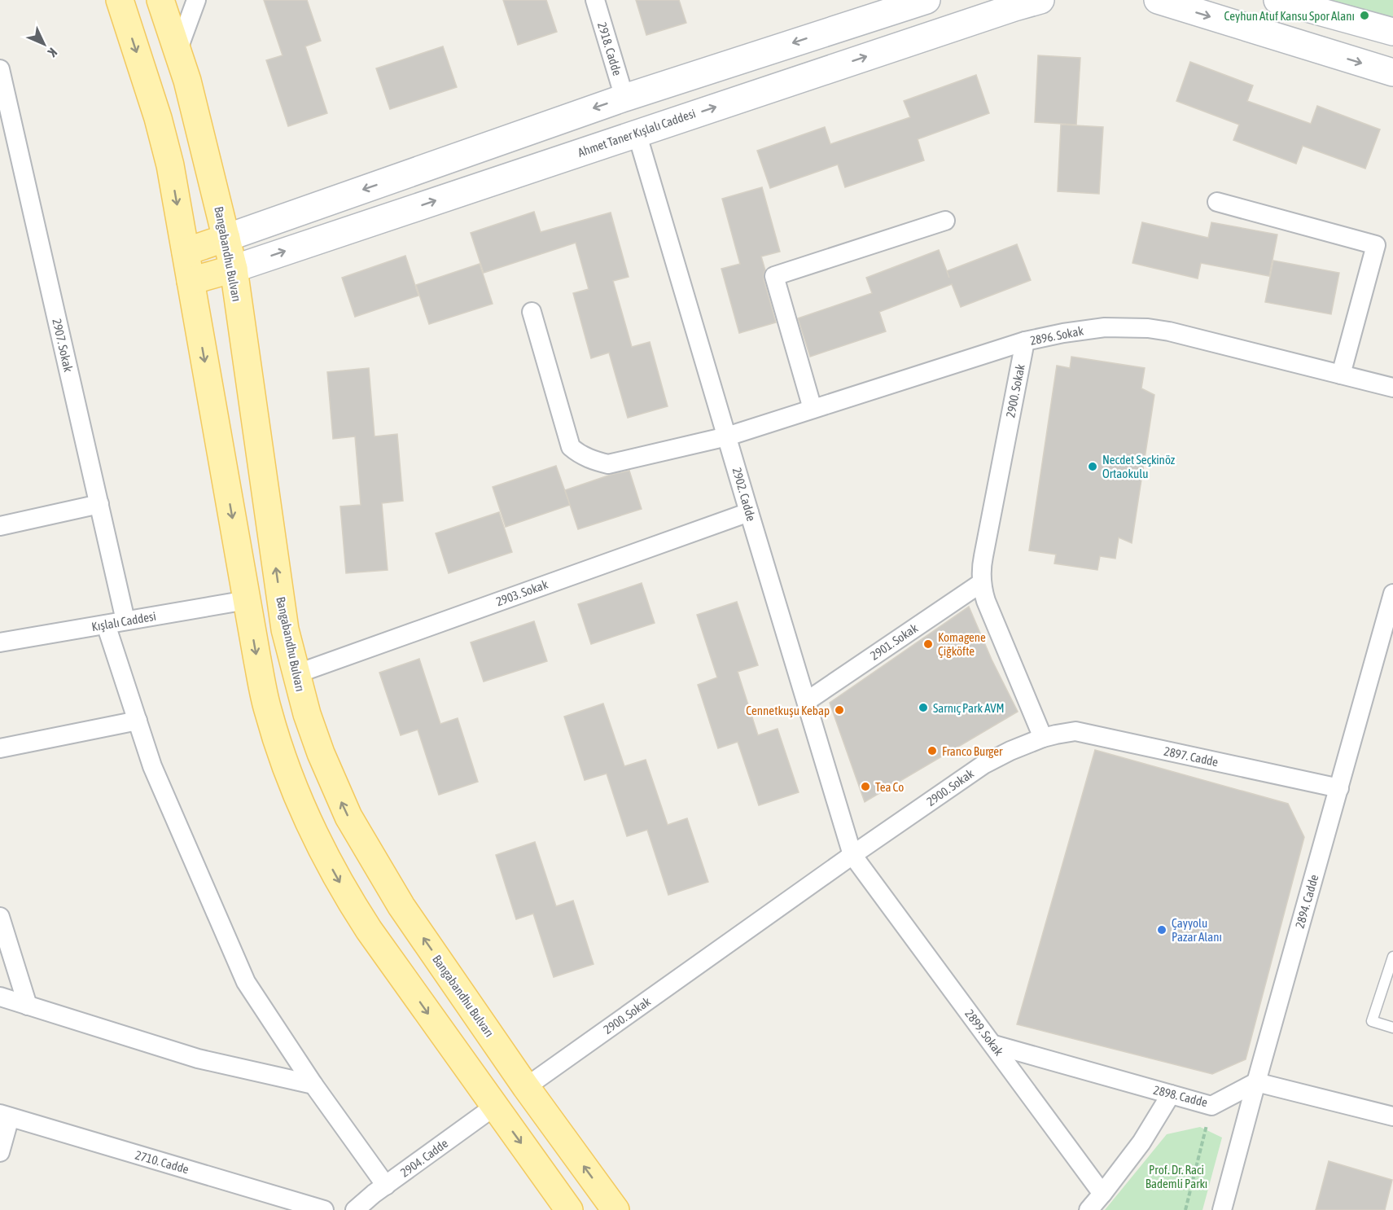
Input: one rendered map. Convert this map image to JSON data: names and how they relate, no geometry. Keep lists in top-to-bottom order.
{
  "streets": {
    "main road": ["Bangabandhu Bulvarı"],
    "street": [
      "2918. Cadde",
      "Ahmet Taner Kışlalı Caddesi",
      "2896. Sokak",
      "2907. Sokak",
      "2900. Sokak",
      "2902. Cadde",
      "2903. Sokak",
      "Kışlalı Caddesi",
      "2901. Sokak",
      "2897. Cadde",
      "2894. Cadde",
      "2899. Sokak",
      "2898. Cadde",
      "2904. Cadde",
      "2710. Cadde"
    ]
  },
  "crossings": [
    ["Ahmet Taner Kışlalı Caddesi", "Bangabandhu Bulvarı"],
    ["Ahmet Taner Kışlalı Caddesi", "2902. Cadde"],
    ["Bangabandhu Bulvarı", "2900. Sokak"],
    ["Bangabandhu Bulvarı", "2903. Sokak"],
    ["2896. Sokak", "2900. Sokak"],
    ["2896. Sokak", "2902. Cadde"],
    ["2907. Sokak", "Kışlalı Caddesi"],
    ["2900. Sokak", "2902. Cadde"],
    ["2900. Sokak", "2901. Sokak"],
    ["2900. Sokak", "2897. Cadde"],
    ["2900. Sokak", "2899. Sokak"],
    ["2902. Cadde", "2903. Sokak"],
    ["2902. Cadde", "2901. Sokak"],
    ["2902. Cadde", "2899. Sokak"],
    ["2897. Cadde", "2894. Cadde"],
    ["2894. Cadde", "2898. Cadde"],
    ["2899. Sokak", "2898. Cadde"]
  ],
  "parks": ["Prof. Dr. Raci Bademli Parkı"],
  "places": [
    "Ceyhun Atuf Kansu Spor Alanı",
    "Necdet Seçkinöz Ortaokulu",
    "Komagene Çiğköfte",
    "Sarnıç Park AVM",
    "Cennetkuşu Kebap",
    "Franco Burger",
    "Tea Co",
    "Çayyolu Pazar Alanı"
  ],
  "north": "bottom right"
}
